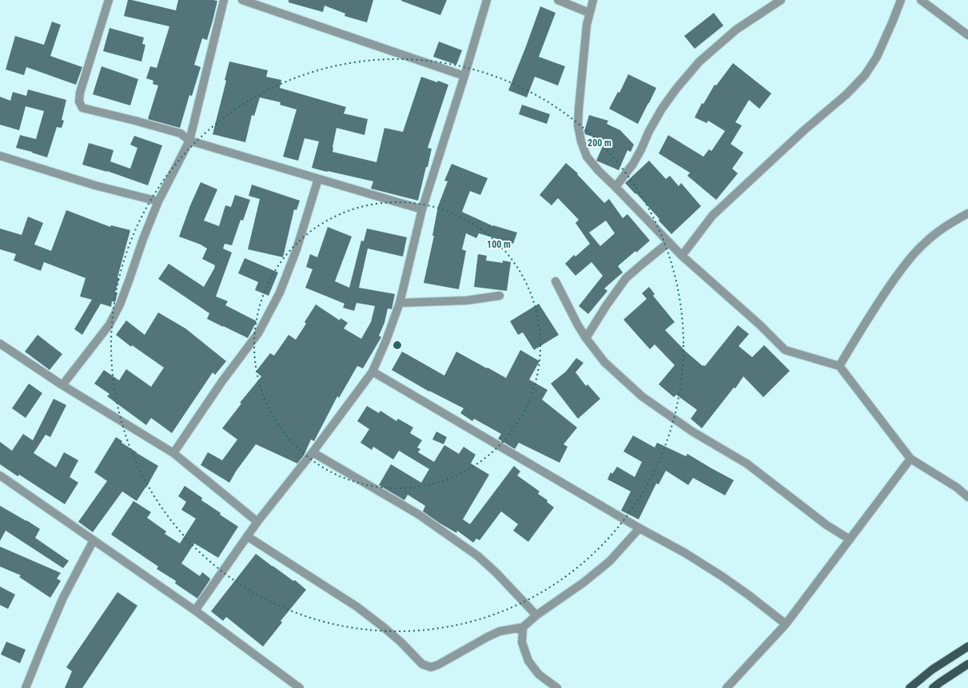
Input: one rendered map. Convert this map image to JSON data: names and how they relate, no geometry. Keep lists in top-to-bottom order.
{
  "rings": ["200 m", "100 m"]
}
